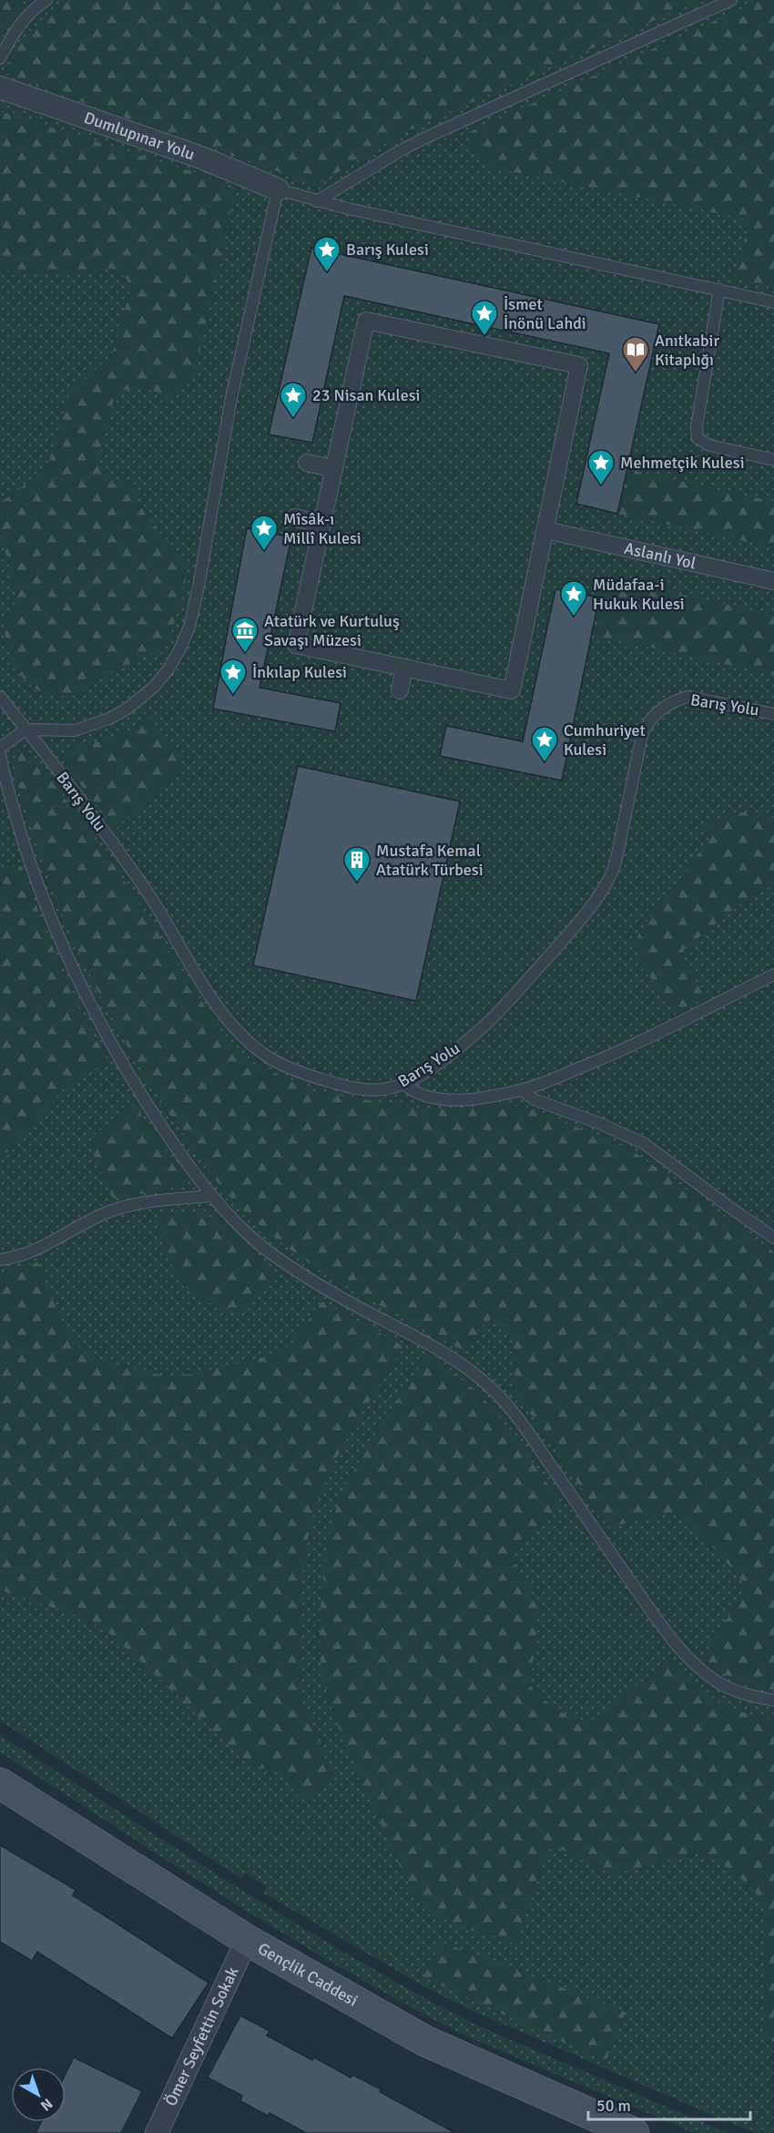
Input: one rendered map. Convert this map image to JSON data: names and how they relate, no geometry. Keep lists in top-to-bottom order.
{
  "streets": {
    "main road": ["Gençlik Caddesi"],
    "street": ["Dumlupınar Yolu", "Aslanlı Yol", "Ömer Seyfettin Sokak"],
    "lane": ["Barış Yolu"]
  },
  "crossings": [
    ["Gençlik Caddesi", "Ömer Seyfettin Sokak"]
  ],
  "places": {
    "place": [
      "Barış Kulesi",
      "İsmet İnönü Lahdi",
      "23 Nisan Kulesi",
      "Mehmetçik Kulesi",
      "Mîsâk-ı Millî Kulesi",
      "Müdafaa-i Hukuk Kulesi",
      "İnkılap Kulesi",
      "Cumhuriyet Kulesi"
    ],
    "library": ["Anıtkabir Kitaplığı"],
    "museum": ["Atatürk ve Kurtuluş Savaşı Müzesi"],
    "building": ["Mustafa Kemal Atatürk Türbesi"]
  },
  "scale_bar": "50 m",
  "north": "bottom right"
}
